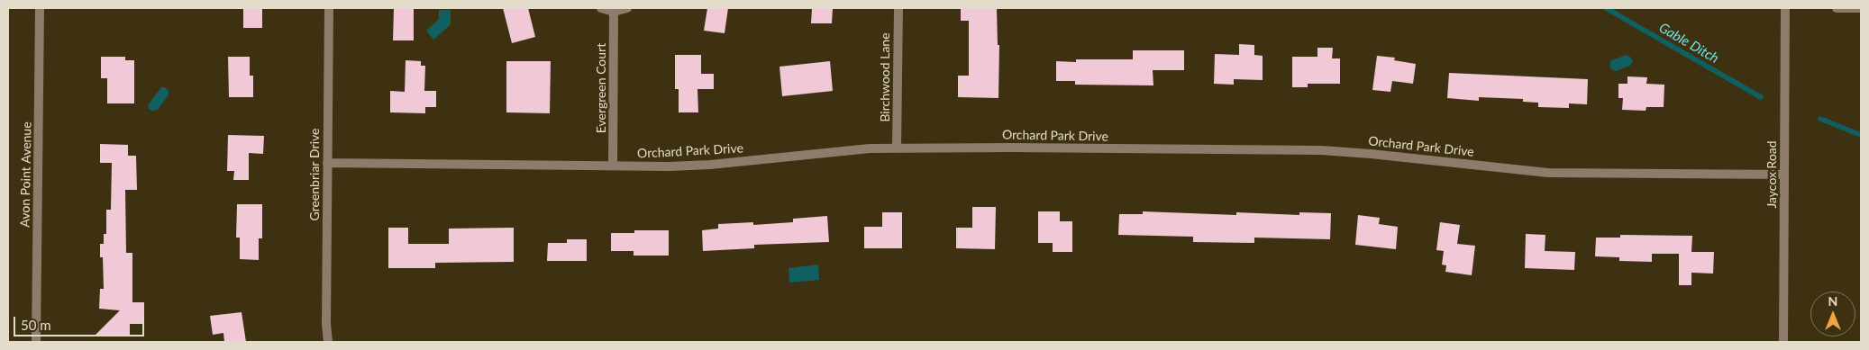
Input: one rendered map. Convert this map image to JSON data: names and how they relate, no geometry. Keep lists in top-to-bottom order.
{
  "streets": {
    "street": [
      "Birchwood Lane",
      "Evergreen Court",
      "Orchard Park Drive",
      "Avon Point Avenue",
      "Greenbriar Drive",
      "Jaycox Road"
    ]
  },
  "crossings": [
    ["Birchwood Lane", "Orchard Park Drive"],
    ["Evergreen Court", "Orchard Park Drive"],
    ["Orchard Park Drive", "Greenbriar Drive"],
    ["Orchard Park Drive", "Jaycox Road"]
  ],
  "water": ["Gable Ditch"],
  "scale_bar": "50 m",
  "north": "top"
}
